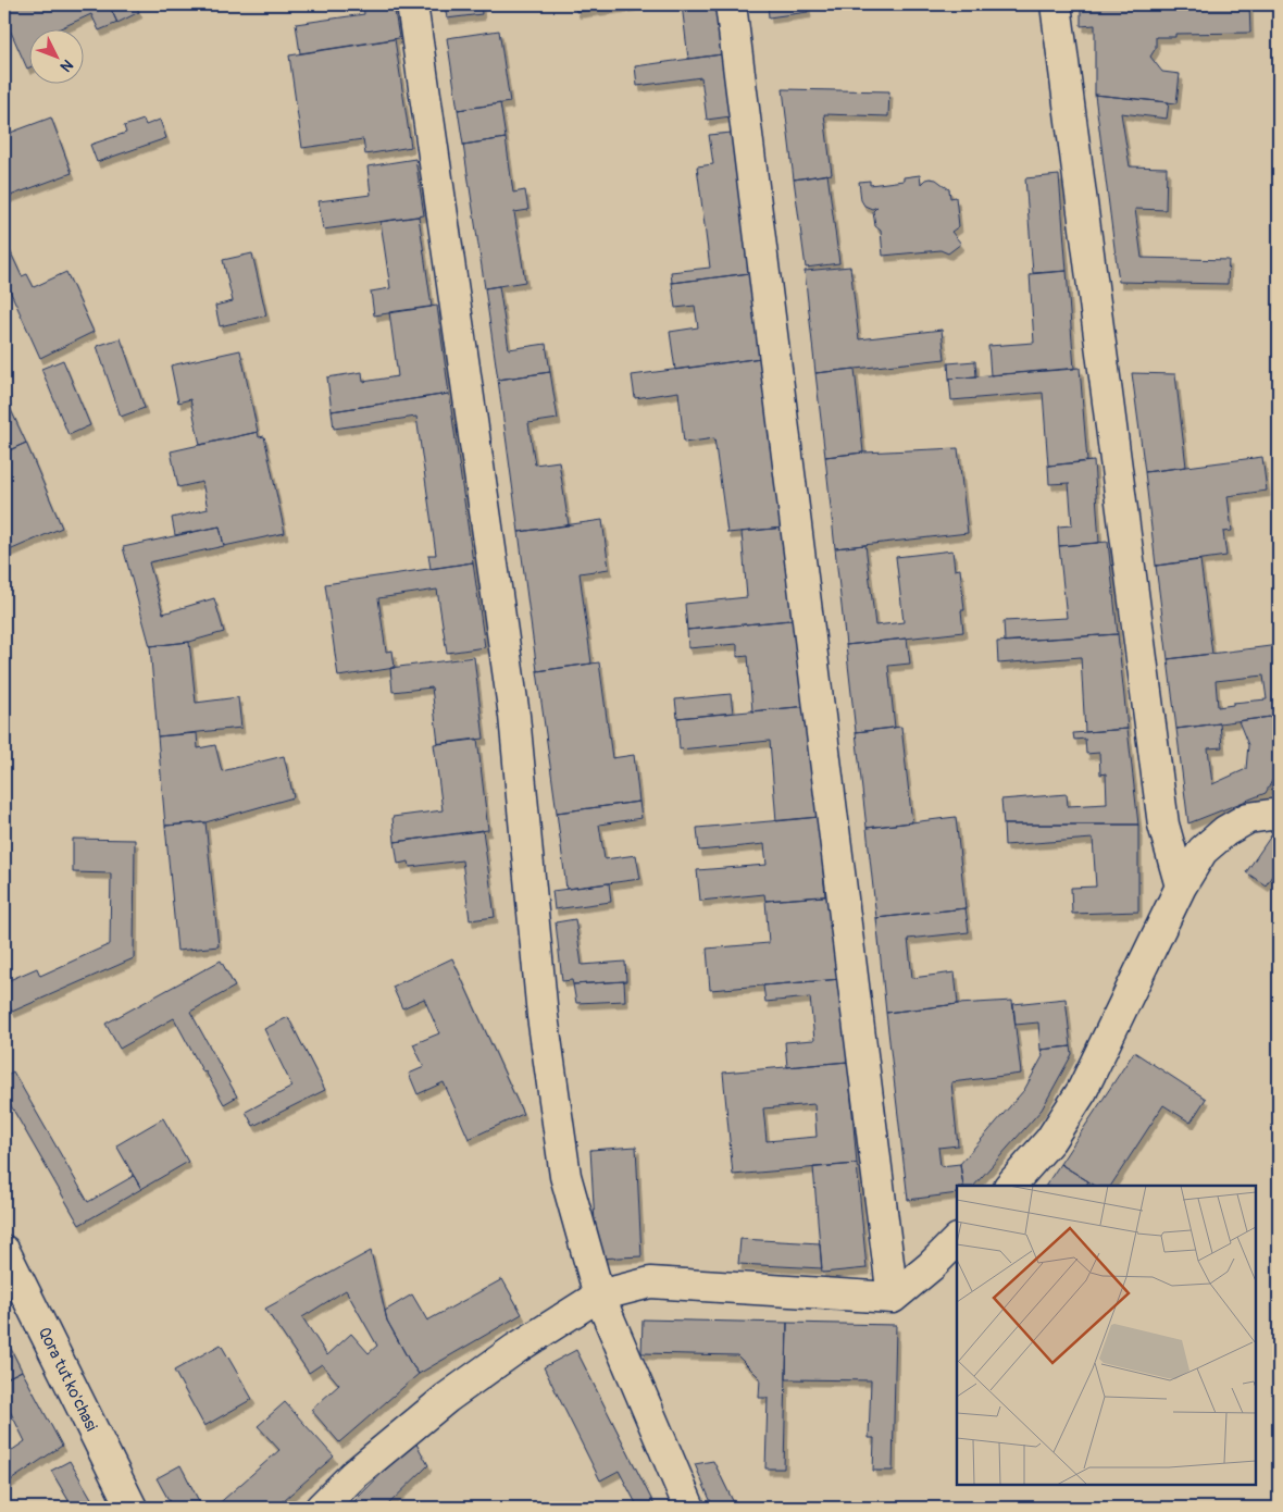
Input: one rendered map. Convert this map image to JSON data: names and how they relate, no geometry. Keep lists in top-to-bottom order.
{
  "streets": {
    "street": ["Qora tut ko'chasi"]
  },
  "north": "bottom right"
}
